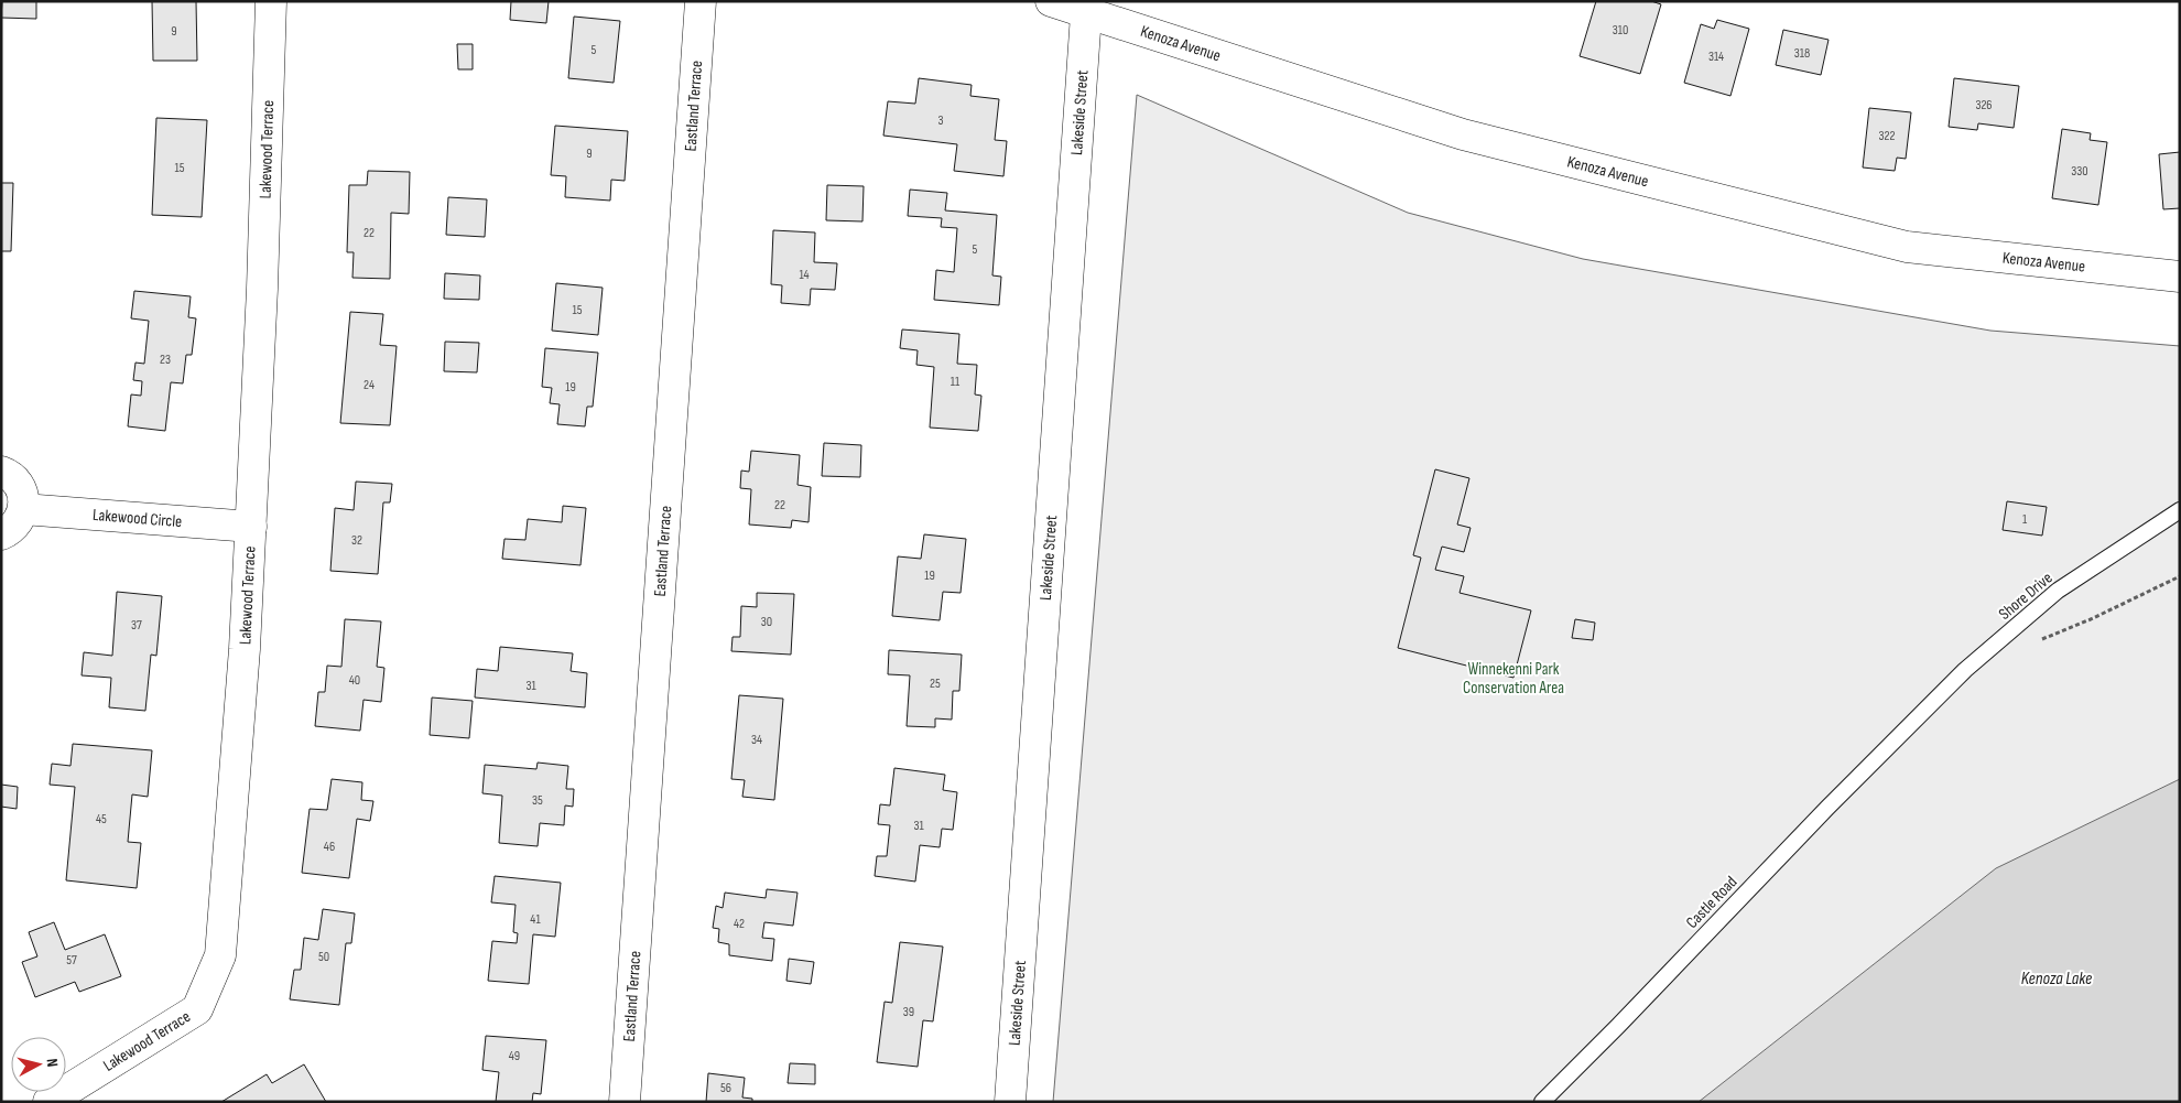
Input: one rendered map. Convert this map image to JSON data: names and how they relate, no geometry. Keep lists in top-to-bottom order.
{
  "streets": {
    "street": [
      "Kenoza Avenue",
      "Eastland Terrace",
      "Lakeside Street",
      "Lakewood Terrace",
      "Lakewood Circle"
    ],
    "lane": ["Shore Drive", "Castle Road"]
  },
  "crossings": [
    ["Kenoza Avenue", "Lakeside Street"],
    ["Lakewood Terrace", "Lakewood Circle"],
    ["Shore Drive", "Castle Road"]
  ],
  "water": ["Kenoza Lake"],
  "parks": ["Winnekenni Park Conservation Area"],
  "house_numbers": [
    "310",
    "9",
    "5",
    "318",
    "314",
    "326",
    "3",
    "322",
    "9",
    "15",
    "330",
    "22",
    "5",
    "14",
    "15",
    "23",
    "11",
    "24",
    "19",
    "22",
    "1",
    "32",
    "19",
    "30",
    "37",
    "40",
    "25",
    "31",
    "34",
    "35",
    "45",
    "31",
    "46",
    "41",
    "42",
    "50",
    "57",
    "39",
    "49",
    "56"
  ],
  "north": "right"
}
